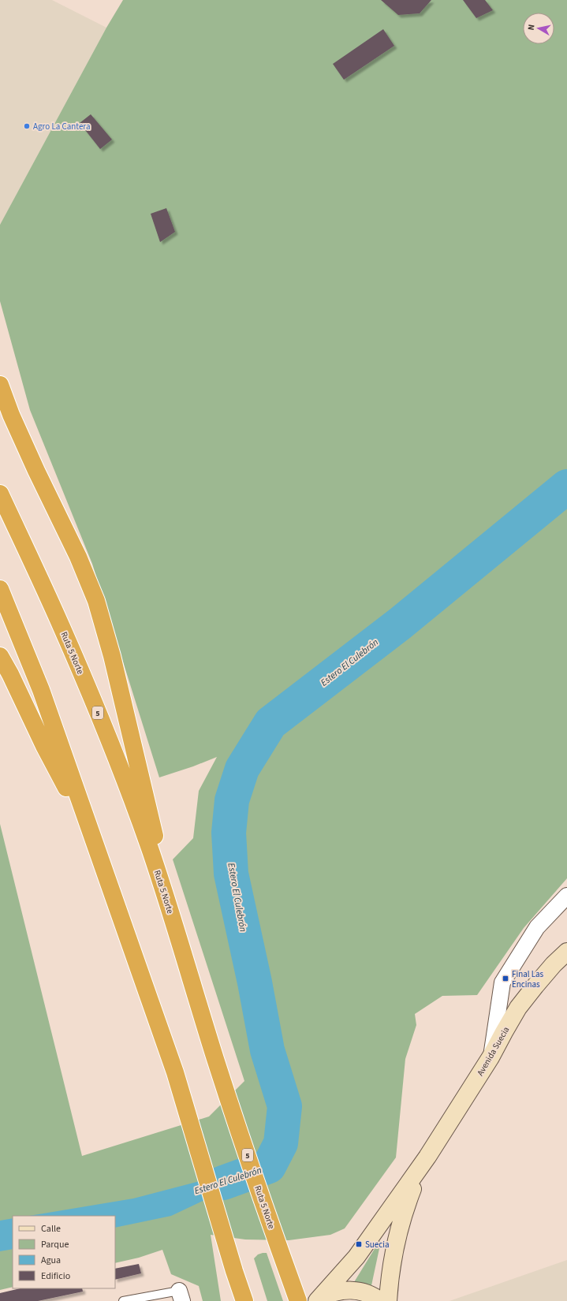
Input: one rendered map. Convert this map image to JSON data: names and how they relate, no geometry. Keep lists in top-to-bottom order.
{
  "streets": {
    "highway": ["Ruta 5 Norte", "5"],
    "main road": ["Avenida Suecia"]
  },
  "water": ["Estero El Culebrón"],
  "places": {
    "other": ["Agro La Cantera"],
    "transit": ["Final Las Encinas", "Suecia"]
  },
  "legend": [
    "Calle",
    "Parque",
    "Agua",
    "Edificio"
  ],
  "north": "left"
}
